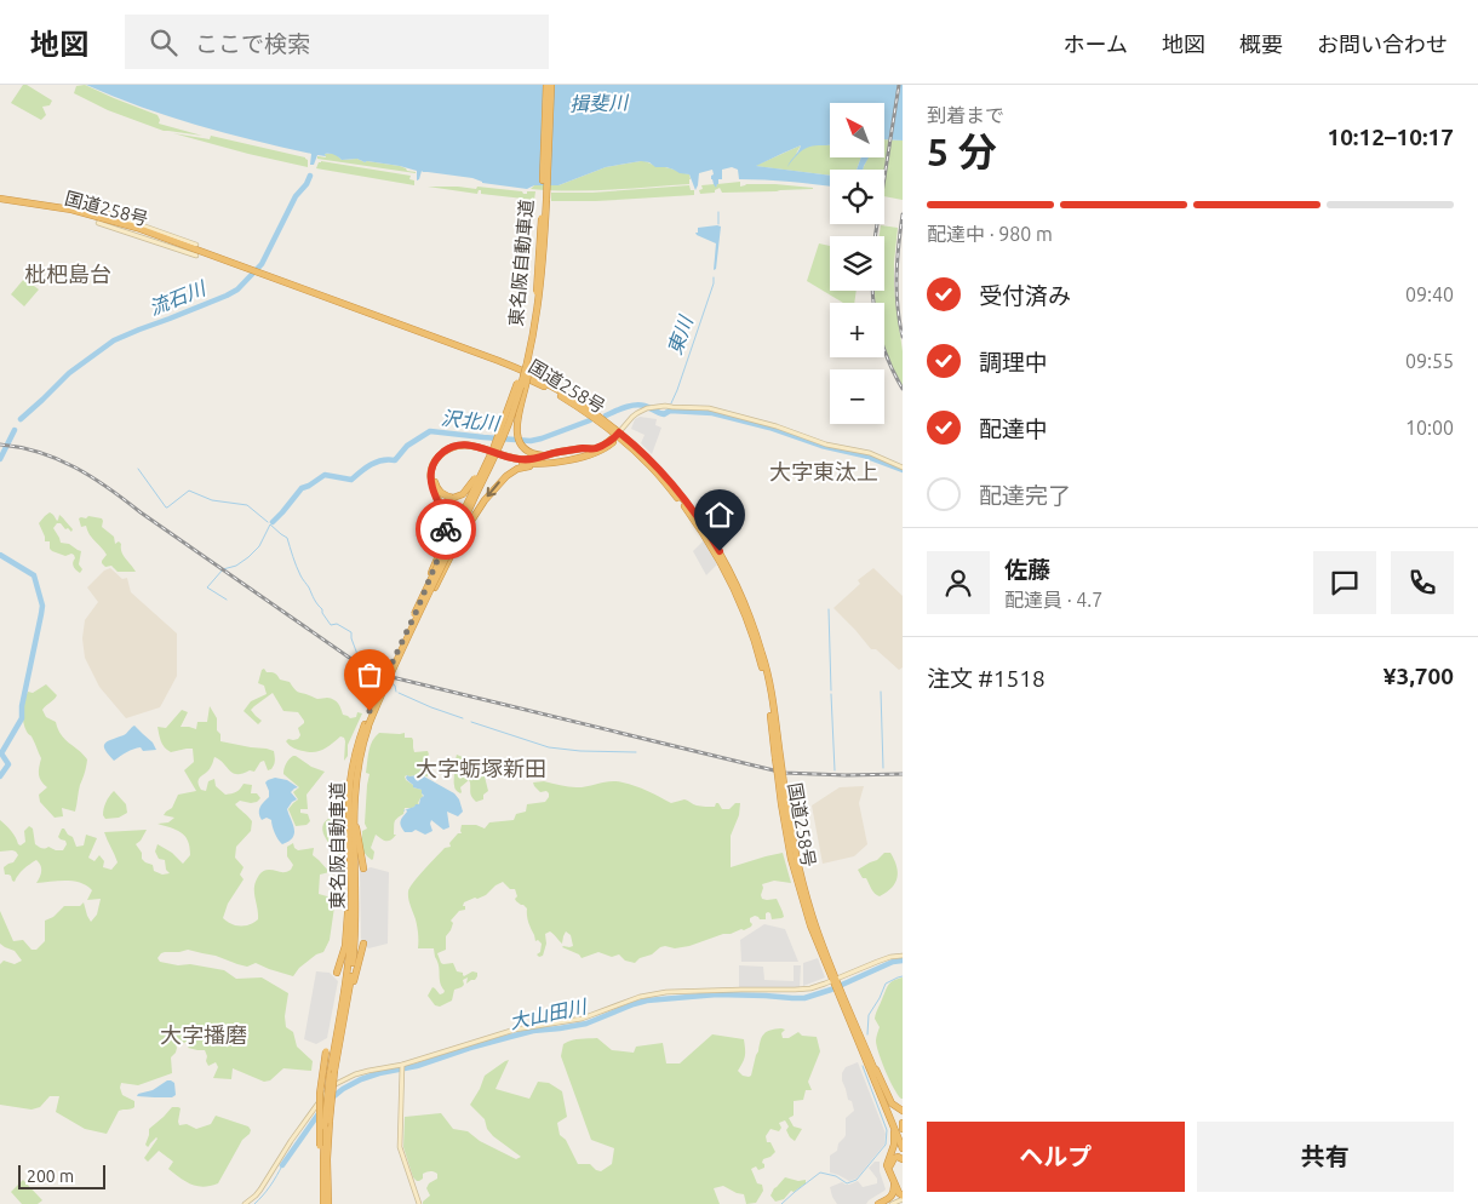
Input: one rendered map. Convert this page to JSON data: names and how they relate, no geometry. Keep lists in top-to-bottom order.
{
  "streets": {
    "highway": ["国道258号", "東名阪自動車道"]
  },
  "districts": [
    "枇杷島台",
    "大字東汰上",
    "大字蛎塚新田",
    "大字播磨"
  ],
  "water": [
    "揖斐川",
    "流石川",
    "東川",
    "沢北川",
    "大山田川"
  ],
  "scale_bar": "200 m",
  "north": "top left",
  "page": {
    "header": "地図",
    "search": "ここで検索",
    "nav": [
      "ホーム",
      "地図",
      "概要",
      "お問い合わせ"
    ],
    "heading": ["5 分", "到着まで", "10:12–10:17"],
    "panel": [
      "佐藤",
      "配達員 · 4.7",
      "注文 #1518",
      "¥3,700"
    ],
    "map_buttons": ["+", "−"],
    "bar": "配達中 · 980 m",
    "list": [
      ["受付済み", "09:40"],
      ["調理中", "09:55"],
      ["配達中", "10:00"],
      "配達完了"
    ],
    "buttons": ["ヘルプ", "共有"],
    "scale": "200 m"
  }
}
